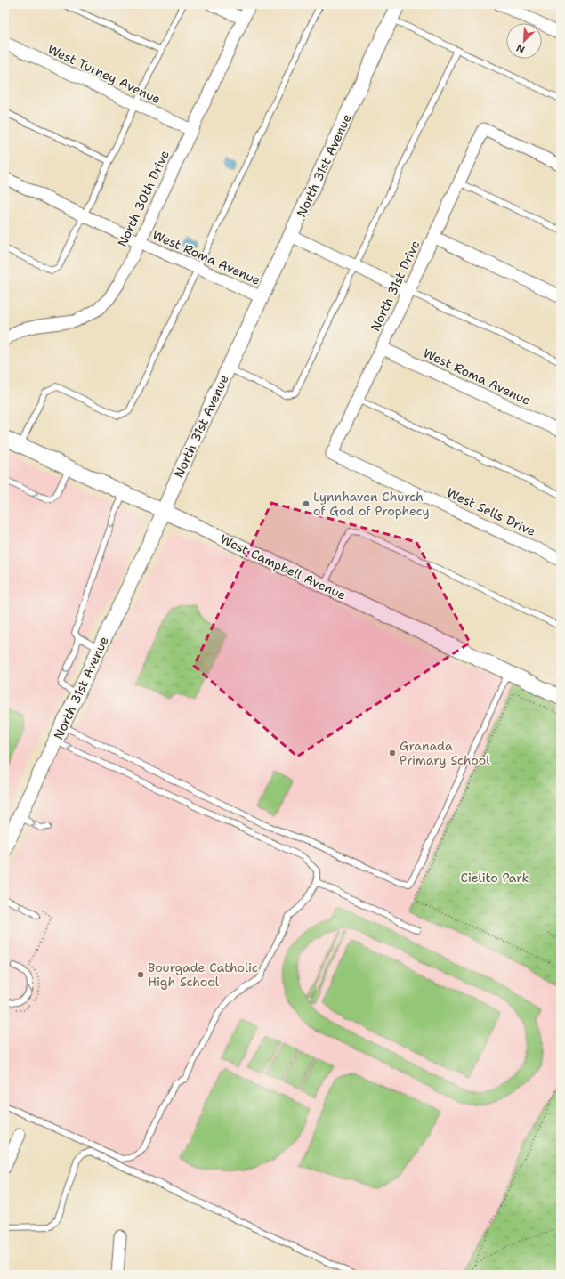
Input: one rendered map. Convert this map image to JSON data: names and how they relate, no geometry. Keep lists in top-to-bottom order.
{
  "streets": {
    "street": [
      "West Turney Avenue",
      "North 31st Avenue",
      "North 30th Drive",
      "West Roma Avenue",
      "North 31st Drive",
      "West Sells Drive",
      "West Campbell Avenue"
    ]
  },
  "crossings": [
    ["West Turney Avenue", "North 30th Drive"],
    ["North 31st Avenue", "West Roma Avenue"],
    ["North 31st Avenue", "West Campbell Avenue"],
    ["North 30th Drive", "West Roma Avenue"],
    ["West Roma Avenue", "North 31st Drive"],
    ["North 31st Drive", "West Sells Drive"]
  ],
  "parks": ["Cielito Park"],
  "places": ["Lynnhaven Church of God of Prophecy", "Granada Primary School", "Bourgade Catholic High School"],
  "north": "bottom left"
}
